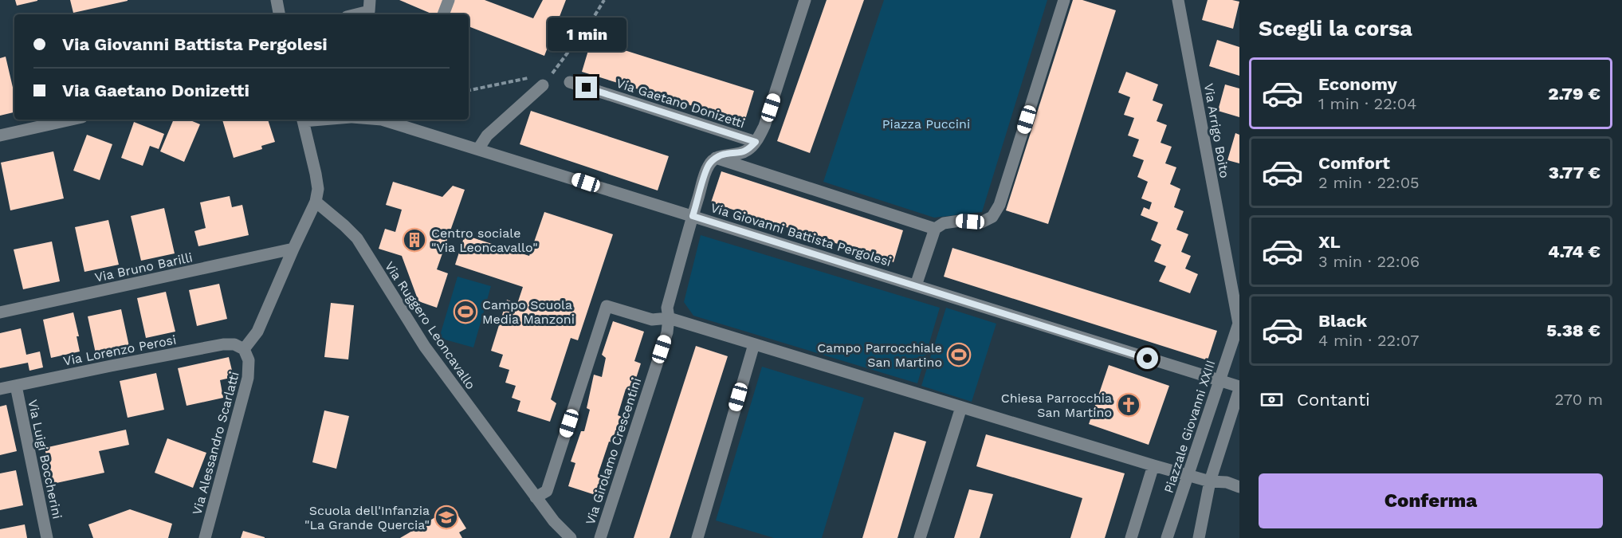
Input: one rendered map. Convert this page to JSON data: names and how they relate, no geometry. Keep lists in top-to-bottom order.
{
  "streets": {
    "street": [
      "Via Gaetano Donizetti",
      "Via Arrigo Boito",
      "Via Giovanni Battista Pergolesi",
      "Via Bruno Barilli",
      "Via Ruggero Leoncavallo",
      "Via Lorenzo Perosi",
      "Piazzale Giovanni XXIII",
      "Via Alessandro Scarlatti",
      "Via Girolamo Crescentini",
      "Via Luigi Boccherini"
    ]
  },
  "crossings": [
    ["Via Arrigo Boito", "Piazzale Giovanni XXIII"],
    ["Via Giovanni Battista Pergolesi", "Piazzale Giovanni XXIII"],
    ["Via Giovanni Battista Pergolesi", "Via Girolamo Crescentini"],
    ["Via Lorenzo Perosi", "Via Alessandro Scarlatti"],
    ["Via Lorenzo Perosi", "Via Luigi Boccherini"]
  ],
  "parks": ["Piazza Puccini"],
  "places": {
    "building": ["Centro sociale \"Via Leoncavallo\""],
    "sports": ["Campo Scuola Media Manzoni", "Campo Parrocchiale San Martino"],
    "church": ["Chiesa Parrocchia San Martino"],
    "school or university": ["Scuola dell'Infanzia \"La Grande Quercia\""]
  },
  "page": {
    "heading": "Scegli la corsa",
    "banner": ["Via Giovanni Battista Pergolesi", "Via Gaetano Donizetti"],
    "bubble": "1 min",
    "list": [
      {
        "name": "Economy",
        "note": "1 min · 22:04",
        "value": "2.79 €"
      },
      {
        "name": "Comfort",
        "note": "2 min · 22:05",
        "value": "3.77 €"
      },
      {
        "name": "XL",
        "note": "3 min · 22:06",
        "value": "4.74 €"
      },
      {
        "name": "Black",
        "note": "4 min · 22:07",
        "value": "5.38 €"
      }
    ],
    "pay": ["Contanti", "270 m"],
    "buttons": "Conferma"
  }
}
